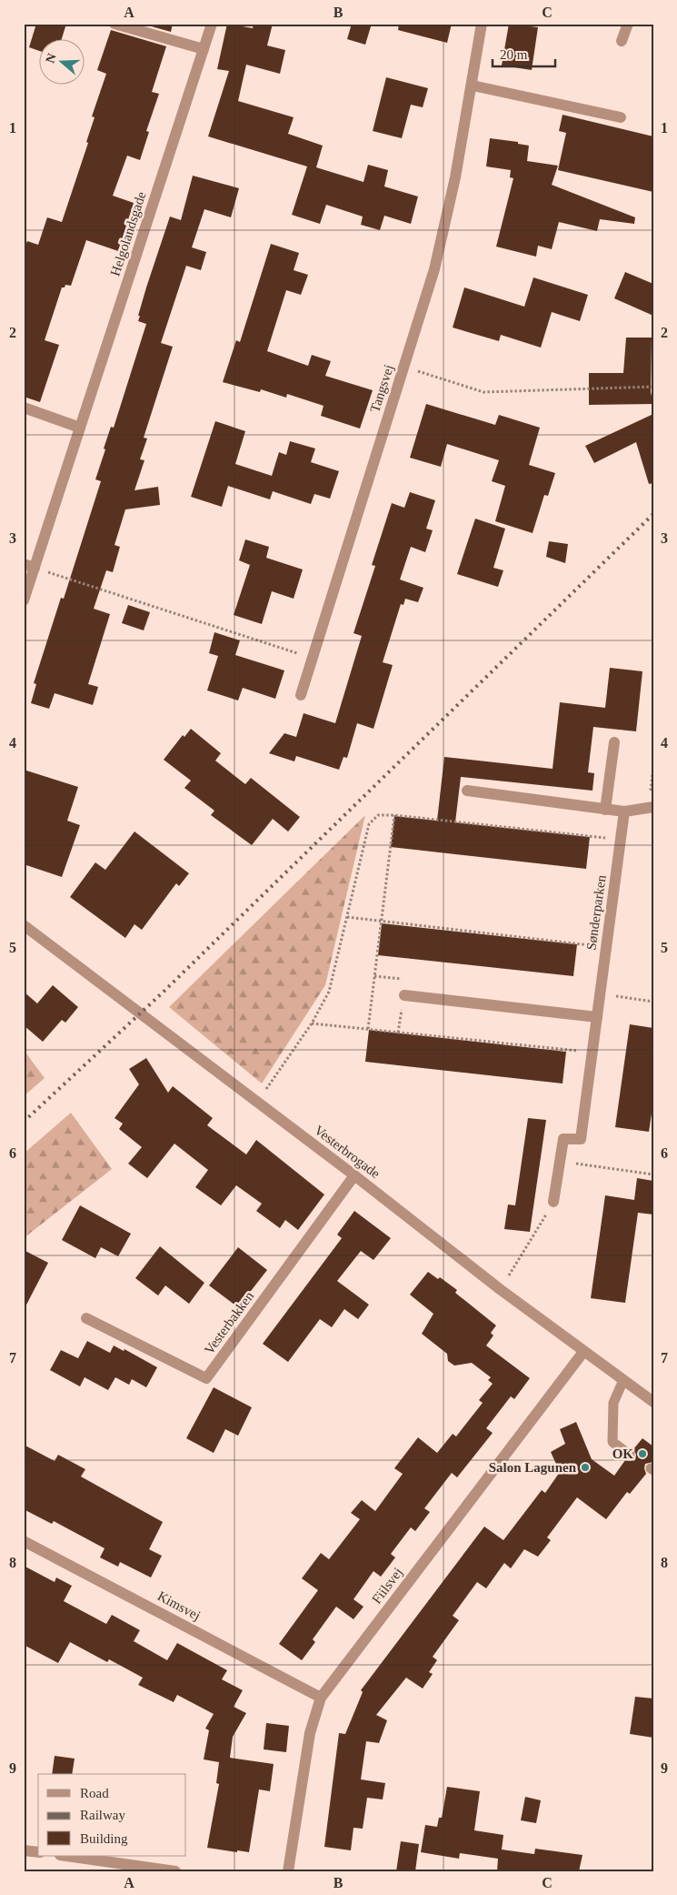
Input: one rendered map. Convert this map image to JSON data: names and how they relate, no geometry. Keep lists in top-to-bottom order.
{
  "streets": {
    "street": [
      "Helgolandsgade",
      "Tangsvej",
      "Sønderparken",
      "Vesterbrogade",
      "Vesterbakken",
      "Fiilsvej",
      "Kimsvej"
    ]
  },
  "crossings": [
    ["Vesterbrogade", "Vesterbakken"],
    ["Vesterbrogade", "Fiilsvej"],
    ["Fiilsvej", "Kimsvej"]
  ],
  "places": ["OK", "Salon Lagunen"],
  "legend": ["Road", "Railway", "Building"],
  "scale_bar": "20 m",
  "north": "left",
  "grid": {
    "columns": ["A", "B", "C"],
    "rows": [
      "1",
      "2",
      "3",
      "4",
      "5",
      "6",
      "7",
      "8",
      "9"
    ]
  }
}
